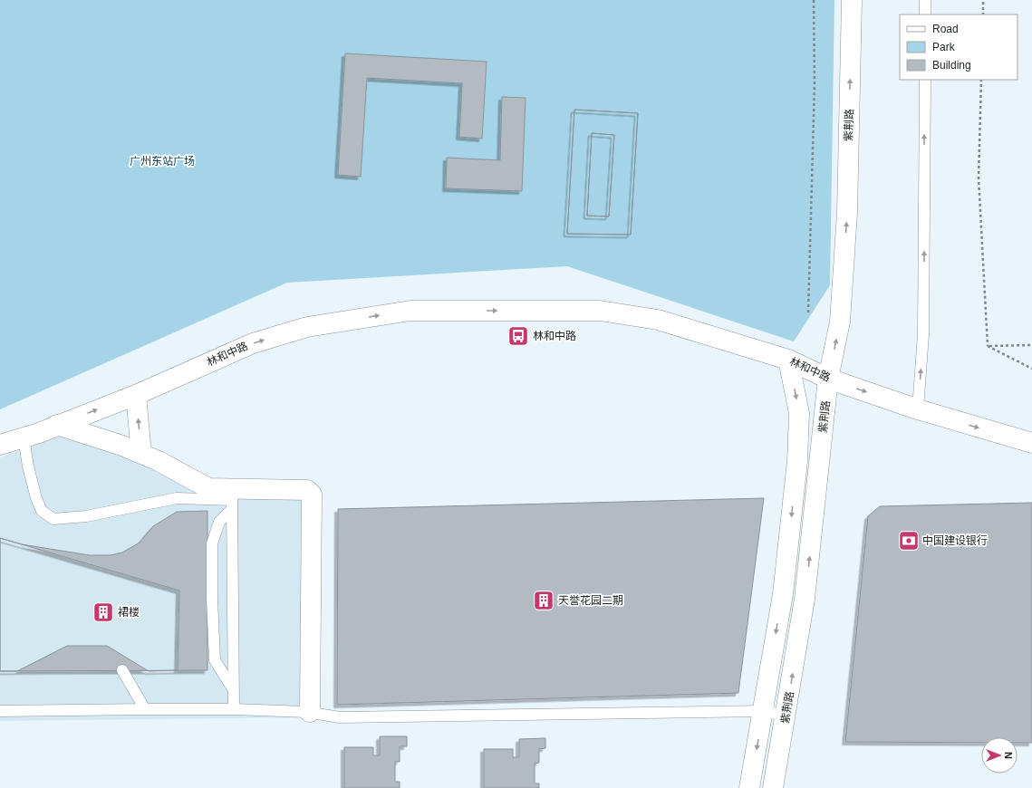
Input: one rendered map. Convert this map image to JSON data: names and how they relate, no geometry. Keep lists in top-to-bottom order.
{
  "streets": {
    "main road": ["紫荆路", "林和中路"]
  },
  "crossings": [
    ["紫荆路", "林和中路"]
  ],
  "one_way": ["林和中路"],
  "parks": ["广州东站广场"],
  "places": {
    "bus stop": ["林和中路"],
    "bank": ["中国建设银行"],
    "building": ["天誉花园二期", "裙楼"]
  },
  "legend": ["Road", "Park", "Building"],
  "north": "right"
}
